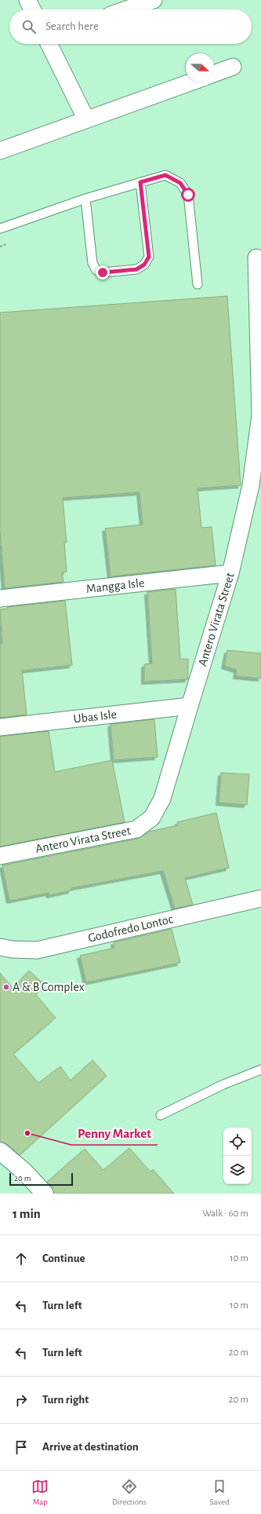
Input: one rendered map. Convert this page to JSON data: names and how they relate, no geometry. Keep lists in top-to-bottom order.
{
  "streets": {
    "street": [
      "Mangga Isle",
      "Antero Virata Street",
      "Ubas Isle",
      "Godofredo Lontoc"
    ]
  },
  "crossings": [
    ["Mangga Isle", "Antero Virata Street"],
    ["Antero Virata Street", "Ubas Isle"]
  ],
  "places": ["A & B Complex", "Penny Market"],
  "scale_bar": "20 m",
  "north": "right",
  "page": {
    "search": "Search here",
    "scale": "20 m",
    "heading": ["1 min", "Walk · 60 m"],
    "list": [
      ["Continue", "10 m"],
      ["Turn left", "10 m"],
      ["Turn left", "20 m"],
      ["Turn right", "20 m"],
      "Arrive at destination"
    ],
    "nav": ["Map", "Directions", "Saved"]
  }
}
